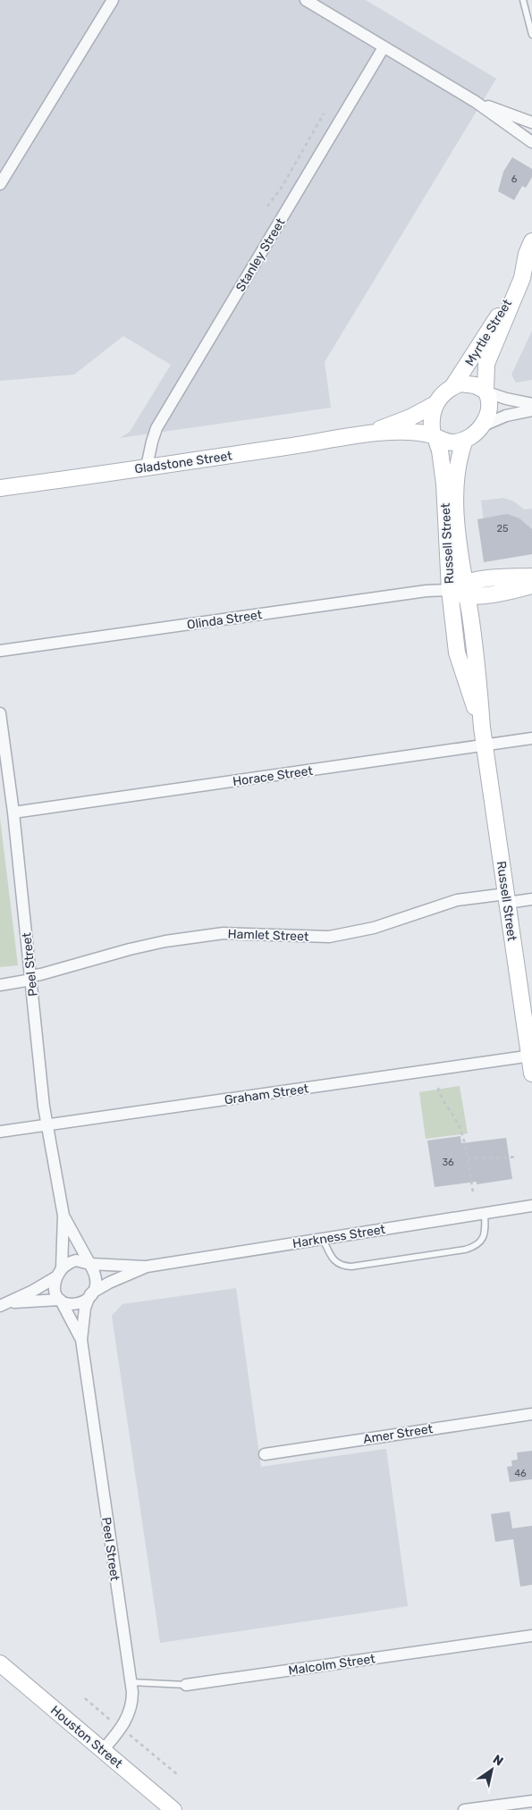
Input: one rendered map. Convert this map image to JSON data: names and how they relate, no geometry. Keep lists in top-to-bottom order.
{
  "streets": {
    "main road": [
      "Myrtle Street",
      "Gladstone Street",
      "Russell Street",
      "Olinda Street",
      "Houston Street"
    ],
    "street": [
      "Stanley Street",
      "Horace Street",
      "Hamlet Street",
      "Peel Street",
      "Graham Street",
      "Harkness Street",
      "Amer Street",
      "Malcolm Street"
    ]
  },
  "crossings": [
    ["Stanley Street", "Gladstone Street"],
    ["Myrtle Street", "Gladstone Street"],
    ["Myrtle Street", "Russell Street"],
    ["Gladstone Street", "Russell Street"],
    ["Russell Street", "Olinda Street"],
    ["Russell Street", "Horace Street"],
    ["Russell Street", "Hamlet Street"],
    ["Russell Street", "Graham Street"],
    ["Horace Street", "Peel Street"],
    ["Hamlet Street", "Peel Street"],
    ["Peel Street", "Graham Street"],
    ["Peel Street", "Harkness Street"],
    ["Peel Street", "Malcolm Street"],
    ["Peel Street", "Houston Street"]
  ],
  "house_numbers": [
    "6",
    "25",
    "36",
    "46"
  ],
  "north": "top right"
}
